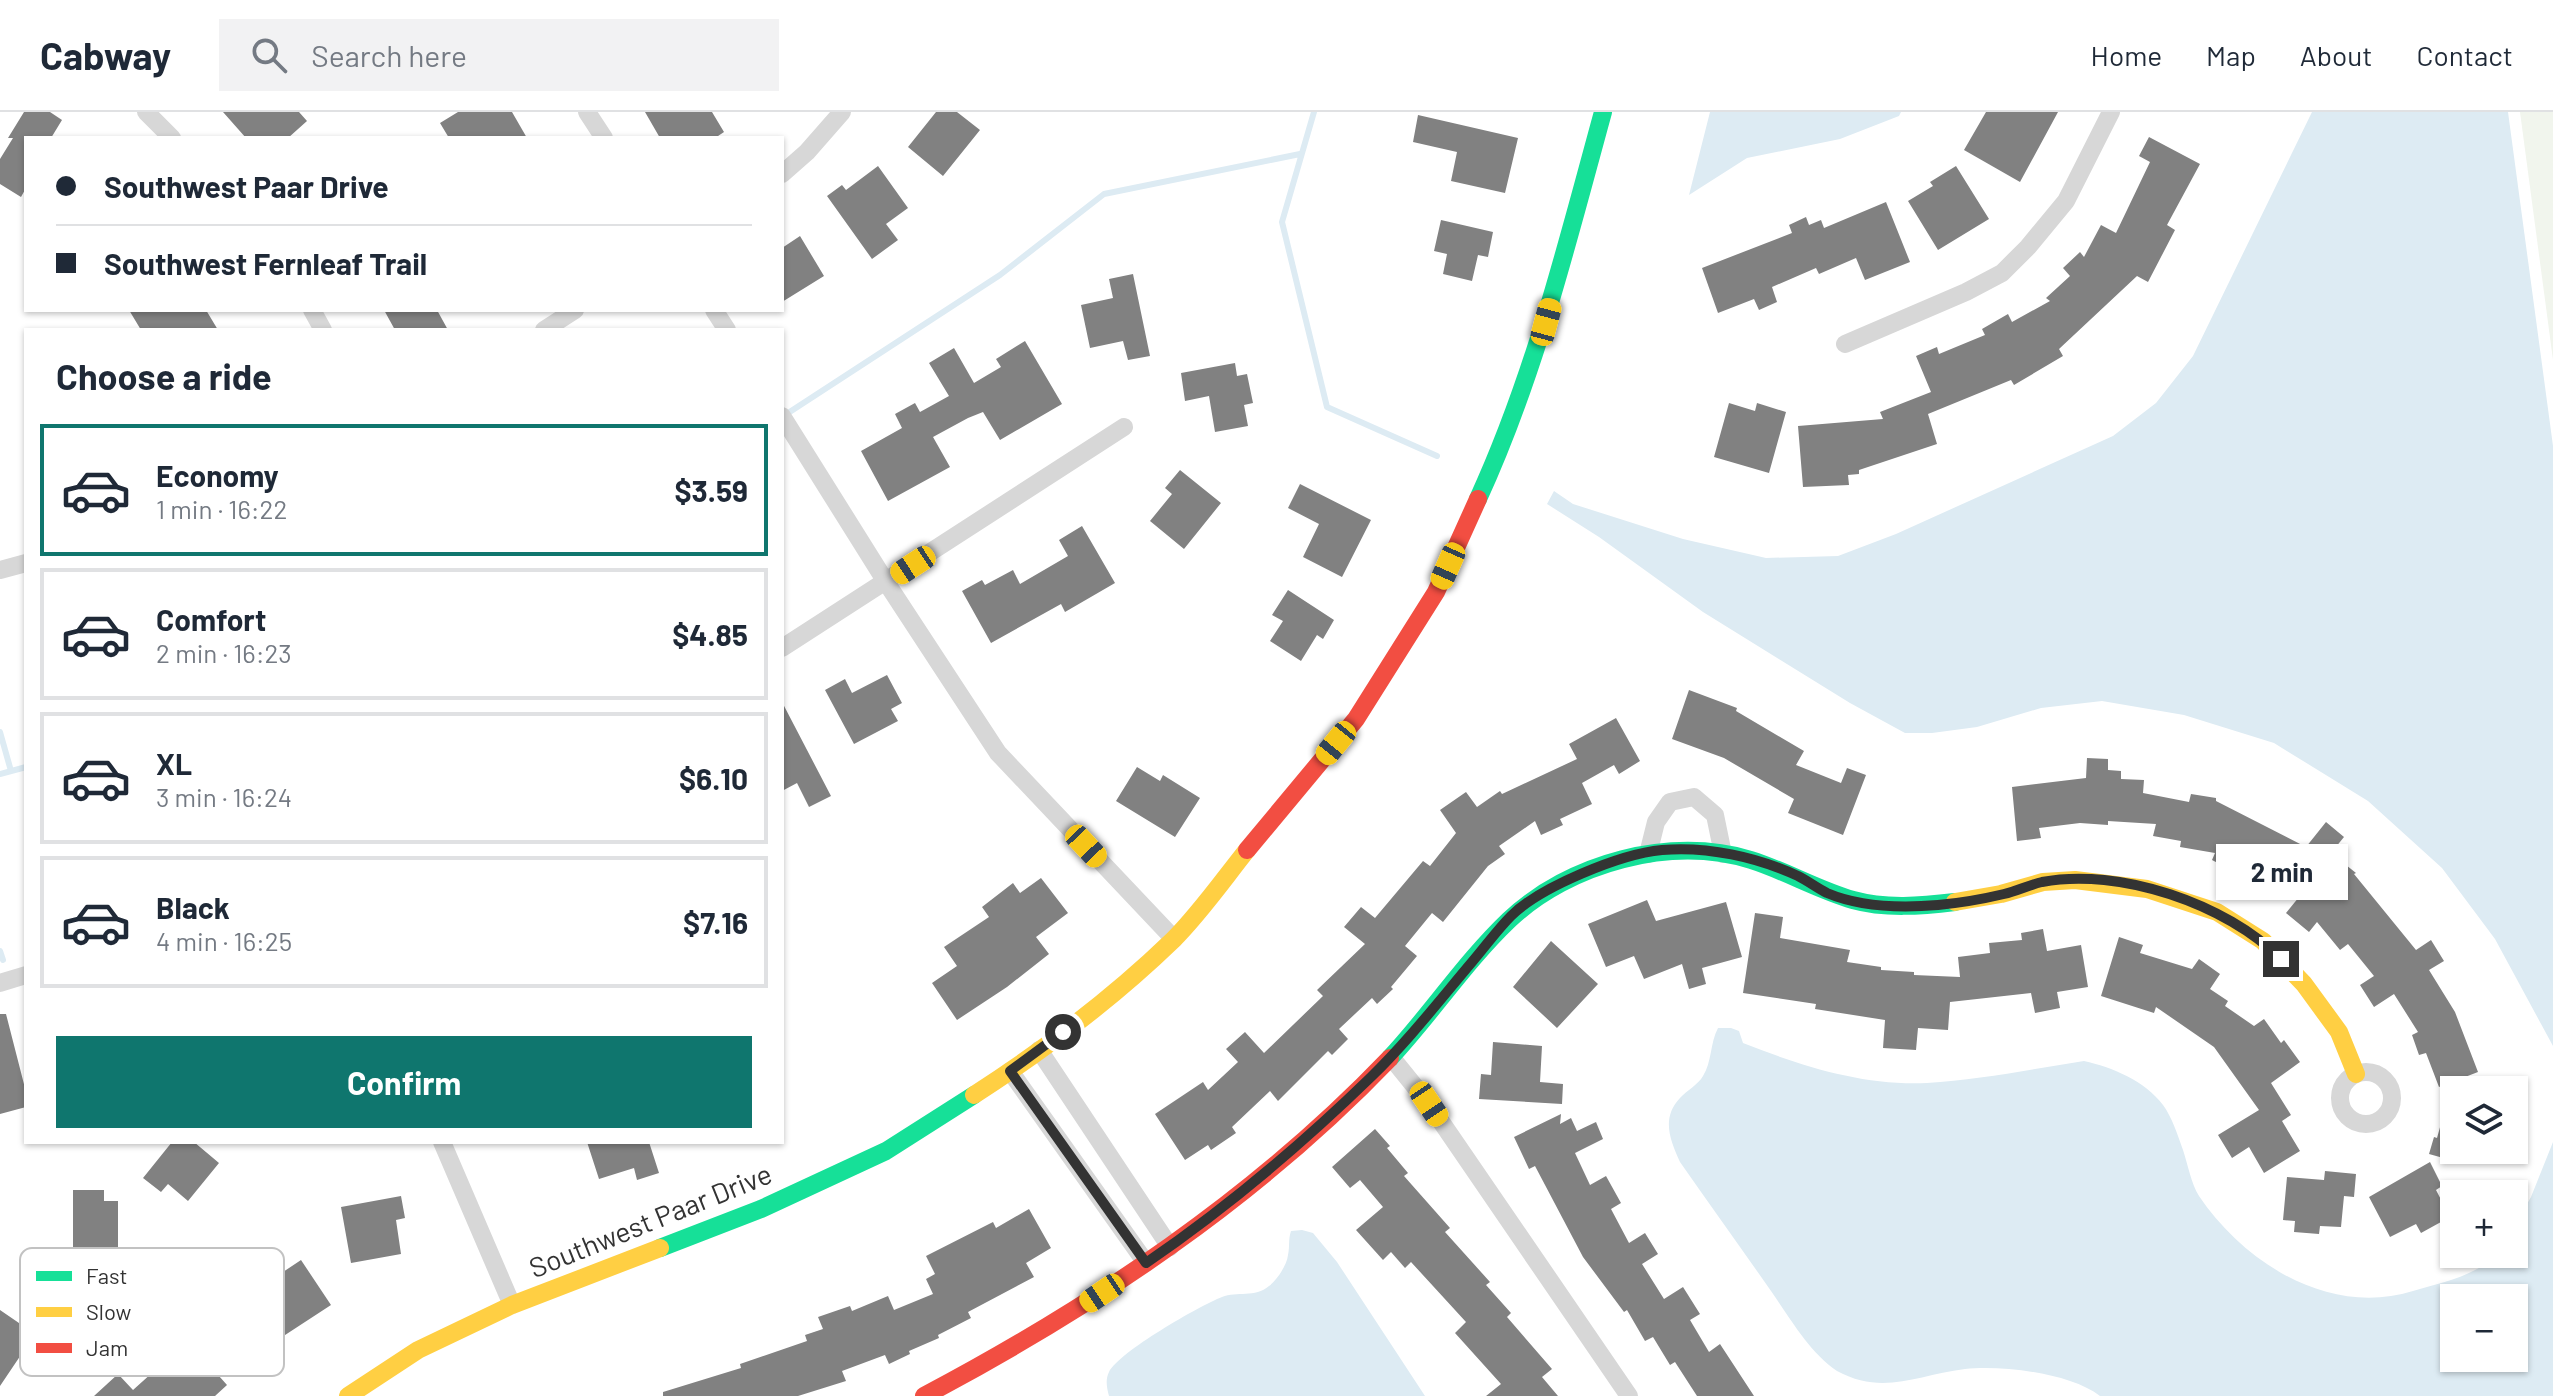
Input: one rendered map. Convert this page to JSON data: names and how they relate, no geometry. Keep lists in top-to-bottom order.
{
  "streets": {
    "street": ["Southwest Paar Drive"]
  },
  "legend": ["Fast", "Slow", "Jam"],
  "page": {
    "header": "Cabway",
    "search": "Search here",
    "nav": [
      "Home",
      "Map",
      "About",
      "Contact"
    ],
    "banner": ["Southwest Paar Drive", "Southwest Fernleaf Trail"],
    "heading": "Choose a ride",
    "list": [
      {
        "name": "Economy",
        "note": "1 min · 16:22",
        "value": "$3.59"
      },
      {
        "name": "Comfort",
        "note": "2 min · 16:23",
        "value": "$4.85"
      },
      {
        "name": "XL",
        "note": "3 min · 16:24",
        "value": "$6.10"
      },
      {
        "name": "Black",
        "note": "4 min · 16:25",
        "value": "$7.16"
      }
    ],
    "bubble": "2 min",
    "buttons": "Confirm",
    "map_buttons": ["+", "−"]
  }
}
